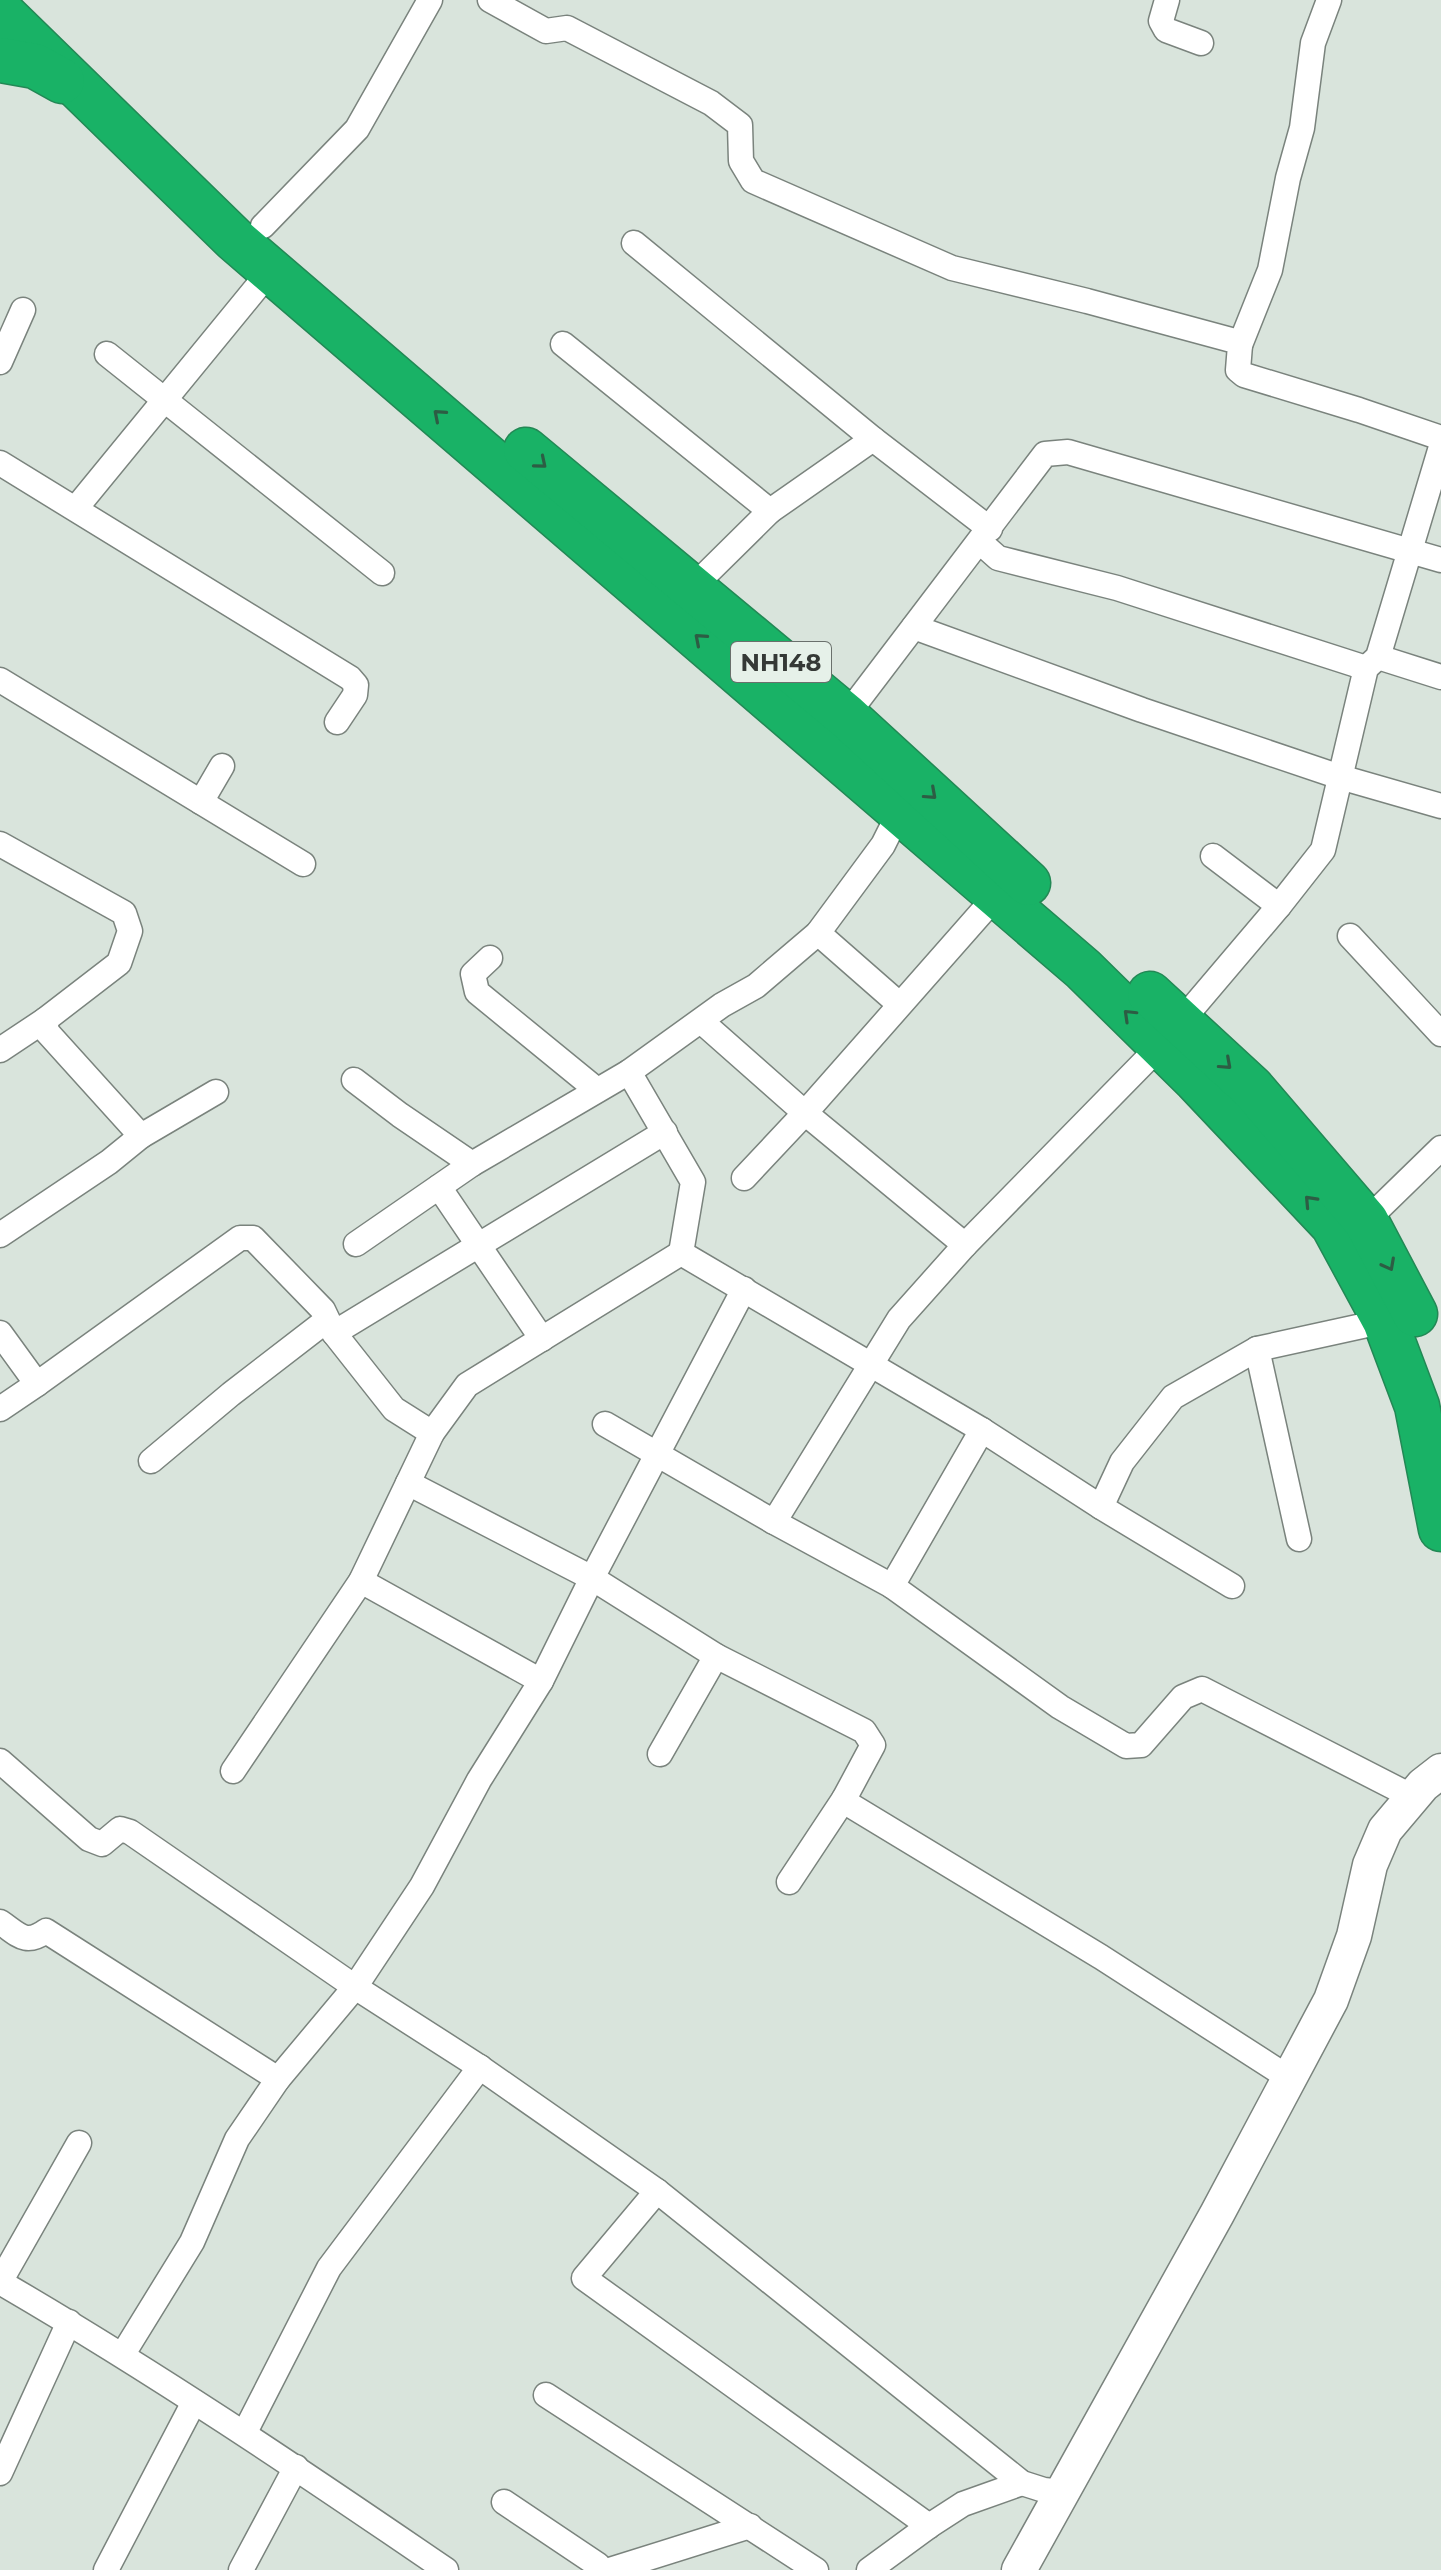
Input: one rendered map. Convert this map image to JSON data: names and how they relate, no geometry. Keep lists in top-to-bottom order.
{
  "streets": {
    "highway": ["NH148"]
  }
}
